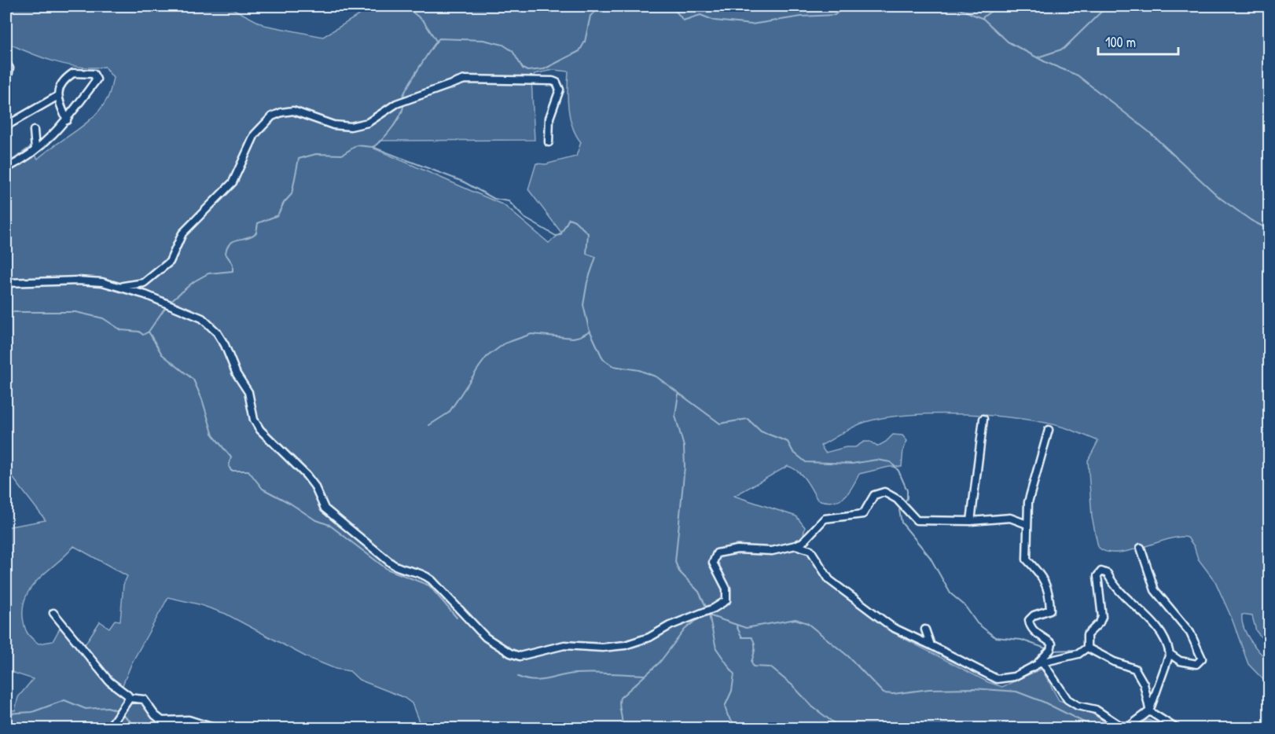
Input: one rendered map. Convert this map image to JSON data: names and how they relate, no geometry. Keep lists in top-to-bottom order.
{
  "scale_bar": "100 m"
}
